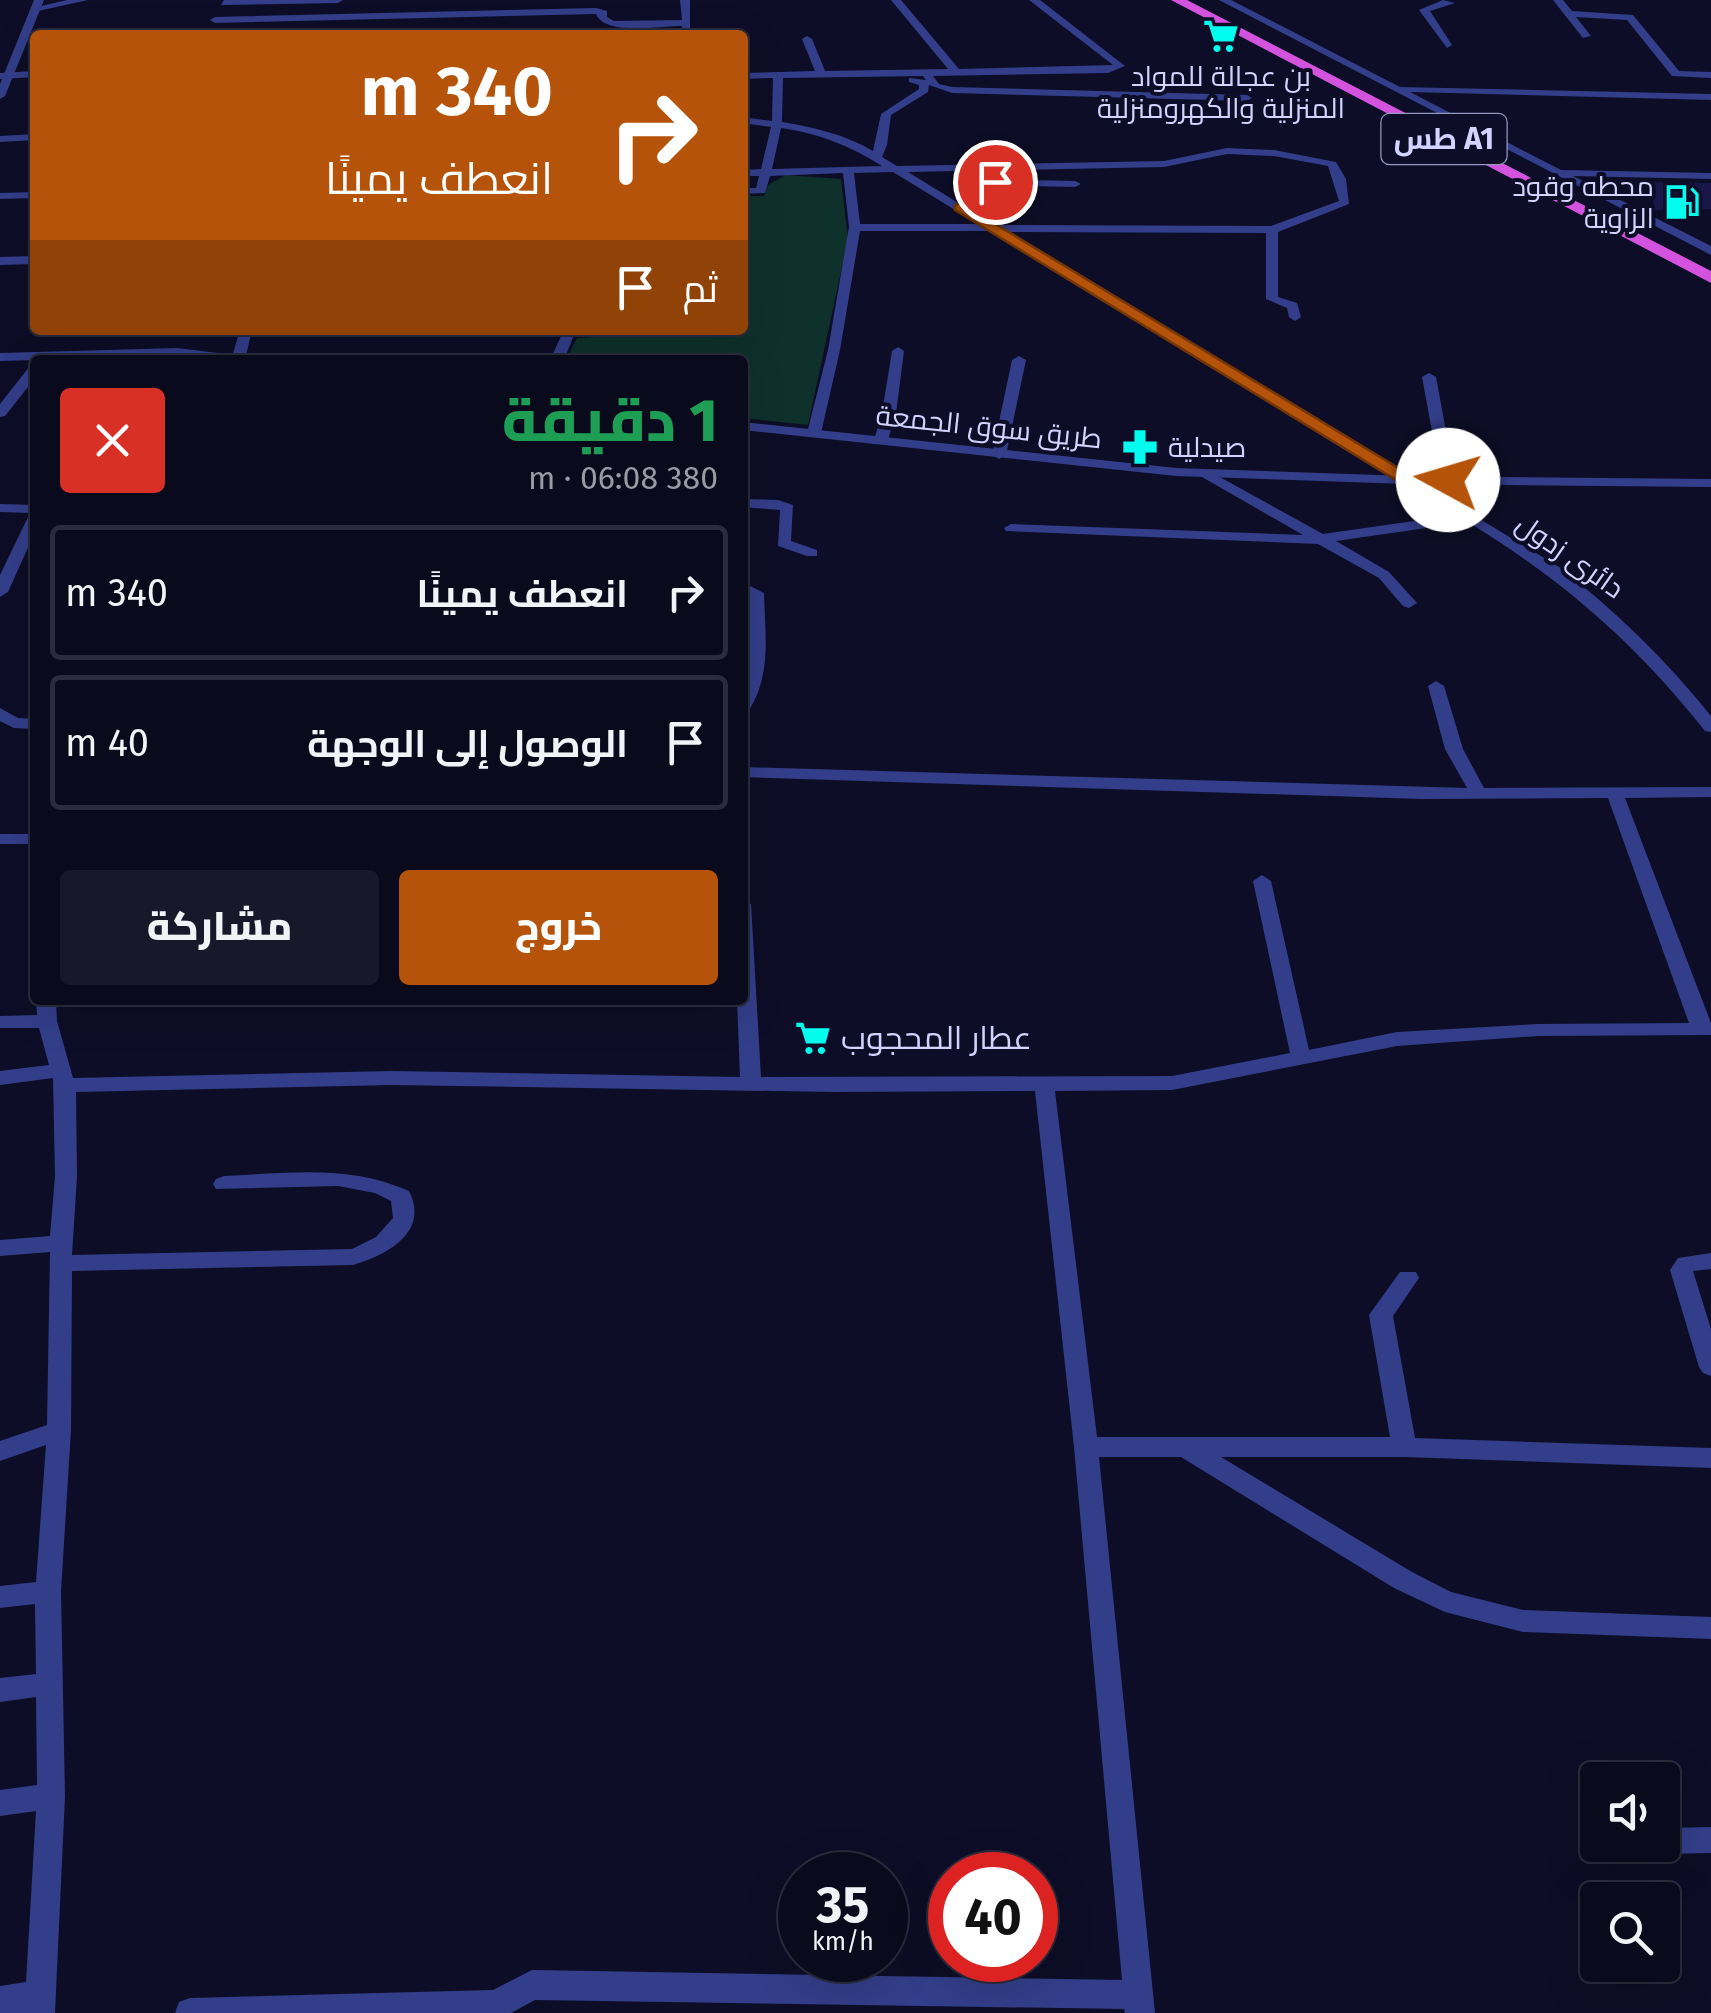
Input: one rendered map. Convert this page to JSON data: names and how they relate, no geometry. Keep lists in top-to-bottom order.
{
  "streets": {
    "highway": ["طس A1"],
    "street": ["طريق سوق الجمعة", "دائرى زدول"]
  },
  "crossings": [
    ["طريق سوق الجمعة", "دائرى زدول"]
  ],
  "places": {
    "supermarket": ["بن عجالة للمواد المنزلية والكهرومنزلية", "عطار المحجوب"],
    "fuel station": ["محطه وقود الزاوية"],
    "pharmacy": ["صيدلية"]
  },
  "page": {
    "turn": ["340 m", "انعطف يمينًا"],
    "then": "ثم",
    "heading": ["1 دقيقة", "380 m · 06:08"],
    "list": [
      {
        "name": "انعطف يمينًا",
        "value": "340 m"
      },
      {
        "name": "الوصول إلى الوجهة",
        "value": "40 m"
      }
    ],
    "buttons": ["خروج", "مشاركة"],
    "speed": "35 km/h",
    "limit": "40"
  }
}
